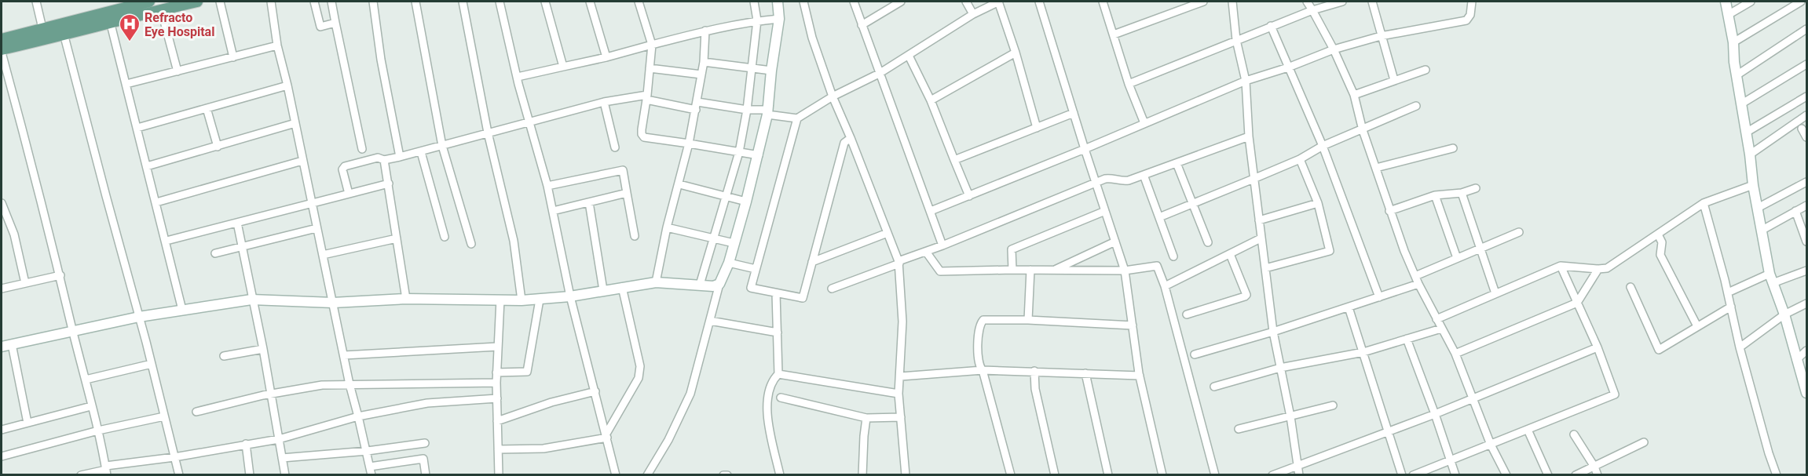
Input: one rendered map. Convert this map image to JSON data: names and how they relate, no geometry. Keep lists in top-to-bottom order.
{
  "places": {
    "hospital": ["Refracto Eye Hospital"]
  }
}
